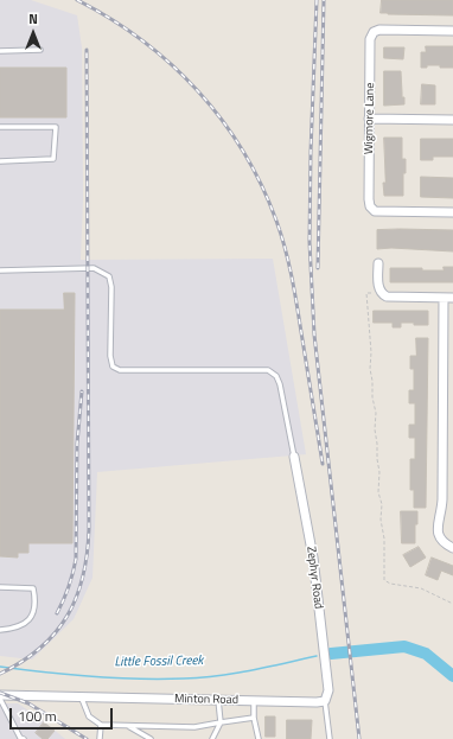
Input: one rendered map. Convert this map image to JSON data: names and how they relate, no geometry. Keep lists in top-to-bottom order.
{
  "streets": {
    "street": ["Wigmore Lane", "Zephyr Road", "Minton Road"]
  },
  "crossings": [
    ["Zephyr Road", "Minton Road"]
  ],
  "water": ["Little Fossil Creek"],
  "scale_bar": "100 m",
  "north": "top"
}
